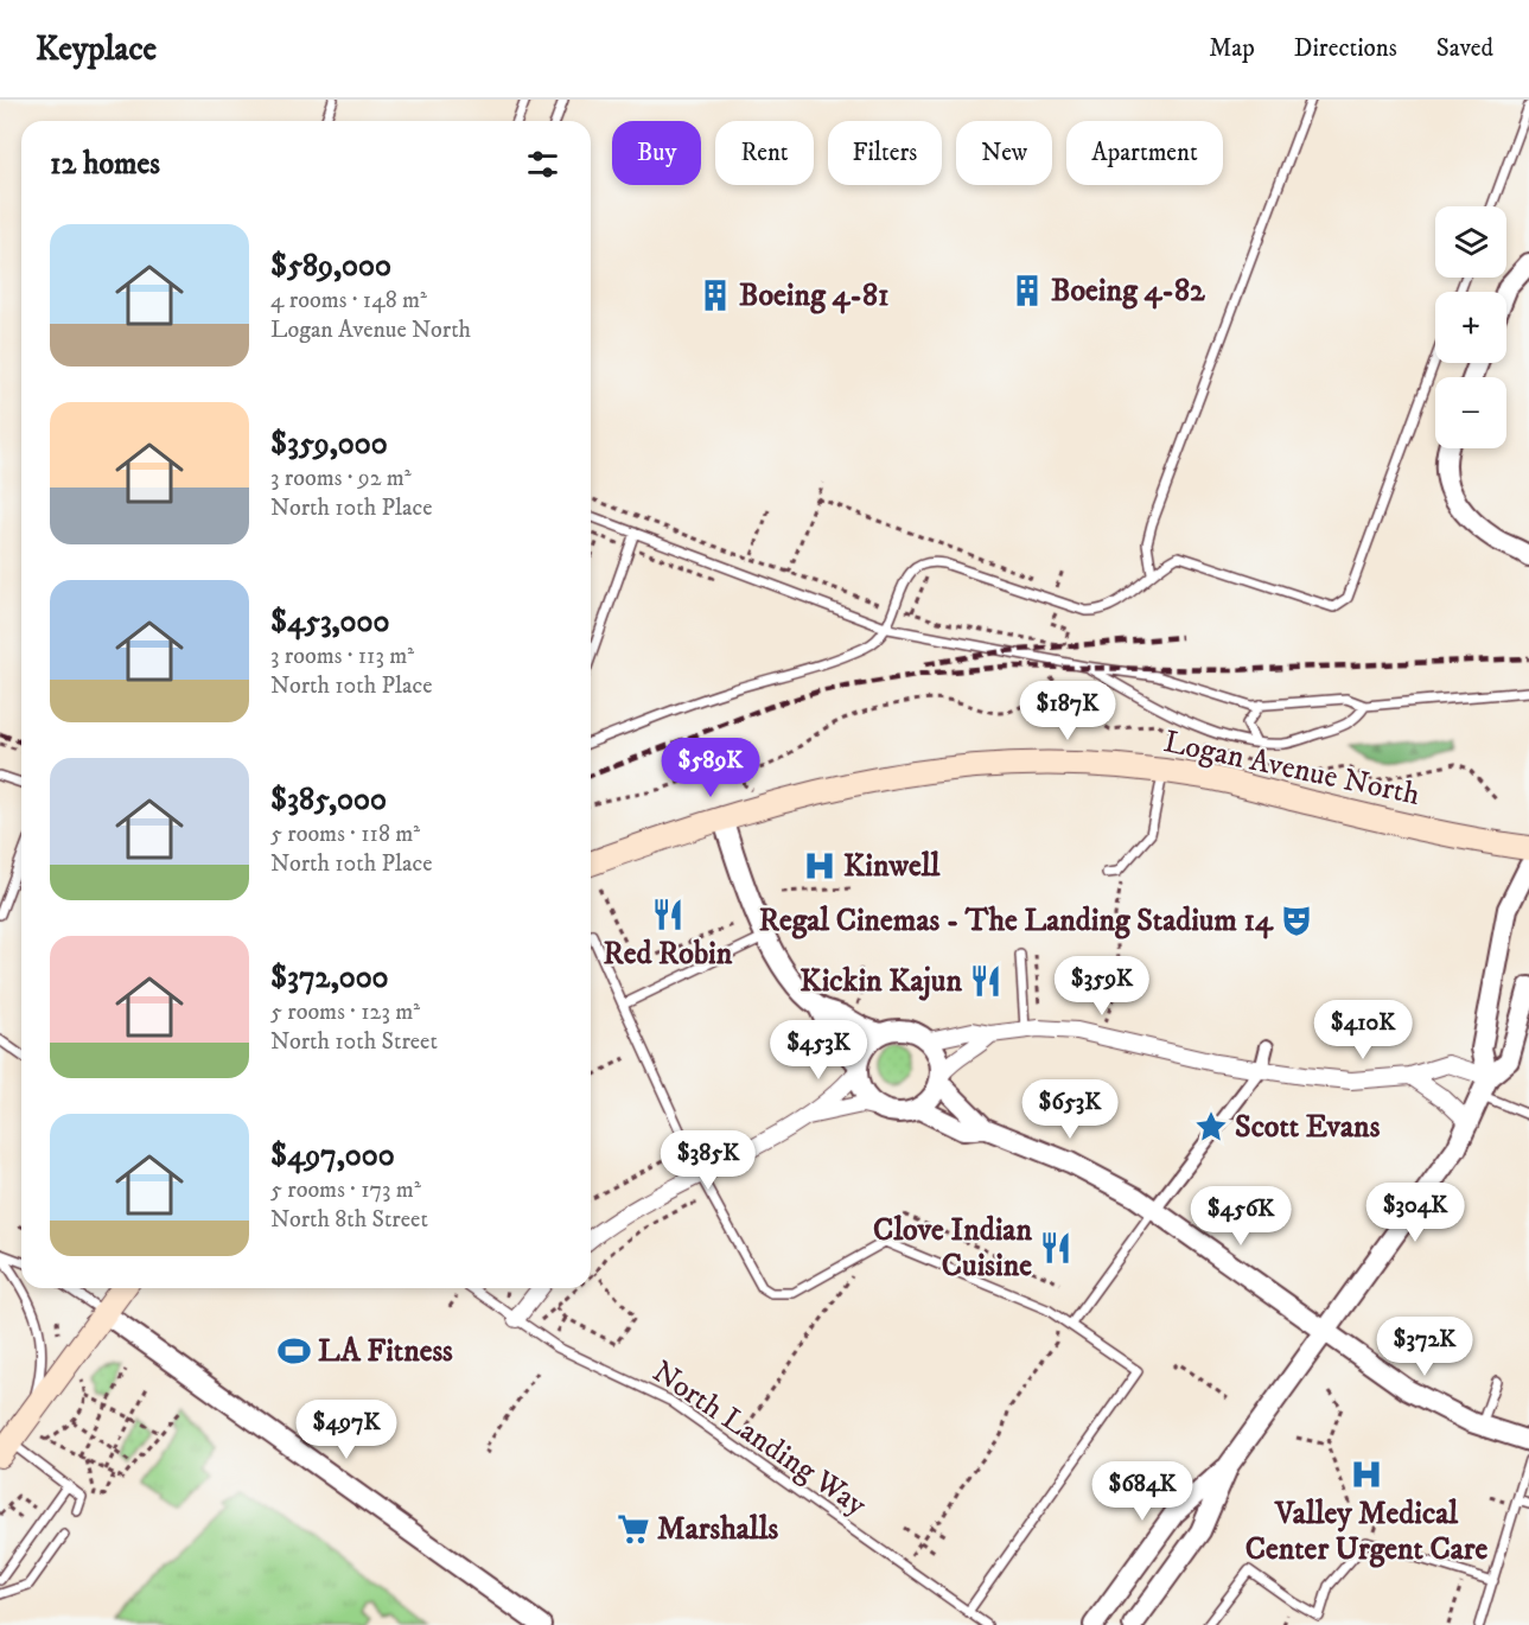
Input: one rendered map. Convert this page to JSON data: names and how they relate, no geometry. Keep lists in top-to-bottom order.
{
  "streets": {
    "main road": ["Logan Avenue North"],
    "lane": ["North Landing Way"]
  },
  "places": {
    "building": ["Boeing 4-82", "Boeing 4-81"],
    "hospital": ["Kinwell", "Valley Medical Center Urgent Care"],
    "restaurant": ["Red Robin", "Kickin Kajun", "Clove Indian Cuisine"],
    "theatre": ["Regal Cinemas - The Landing Stadium 14"],
    "place": ["Scott Evans"],
    "sports": ["LA Fitness"],
    "supermarket": ["Marshalls"]
  },
  "page": {
    "header": "Keyplace",
    "nav": ["Map", "Directions", "Saved"],
    "chip": [
      "Buy",
      "Rent",
      "Filters",
      "New",
      "Apartment"
    ],
    "heading": "12 homes",
    "map_buttons": ["+", "−"],
    "list": [
      {
        "name": "$589,000",
        "note": "4 rooms · 148 m² · Logan Avenue North"
      },
      {
        "name": "$359,000",
        "note": "3 rooms · 92 m² · North 10th Place"
      },
      {
        "name": "$453,000",
        "note": "3 rooms · 113 m² · North 10th Place"
      },
      {
        "name": "$385,000",
        "note": "5 rooms · 118 m² · North 10th Place"
      },
      {
        "name": "$372,000",
        "note": "5 rooms · 123 m² · North 10th Street"
      },
      {
        "name": "$497,000",
        "note": "5 rooms · 173 m² · North 8th Street"
      }
    ],
    "price": [
      "$187K",
      "$589K",
      "$359K",
      "$410K",
      "$453K",
      "$653K",
      "$385K",
      "$304K",
      "$456K",
      "$372K",
      "$497K",
      "$684K"
    ]
  }
}
